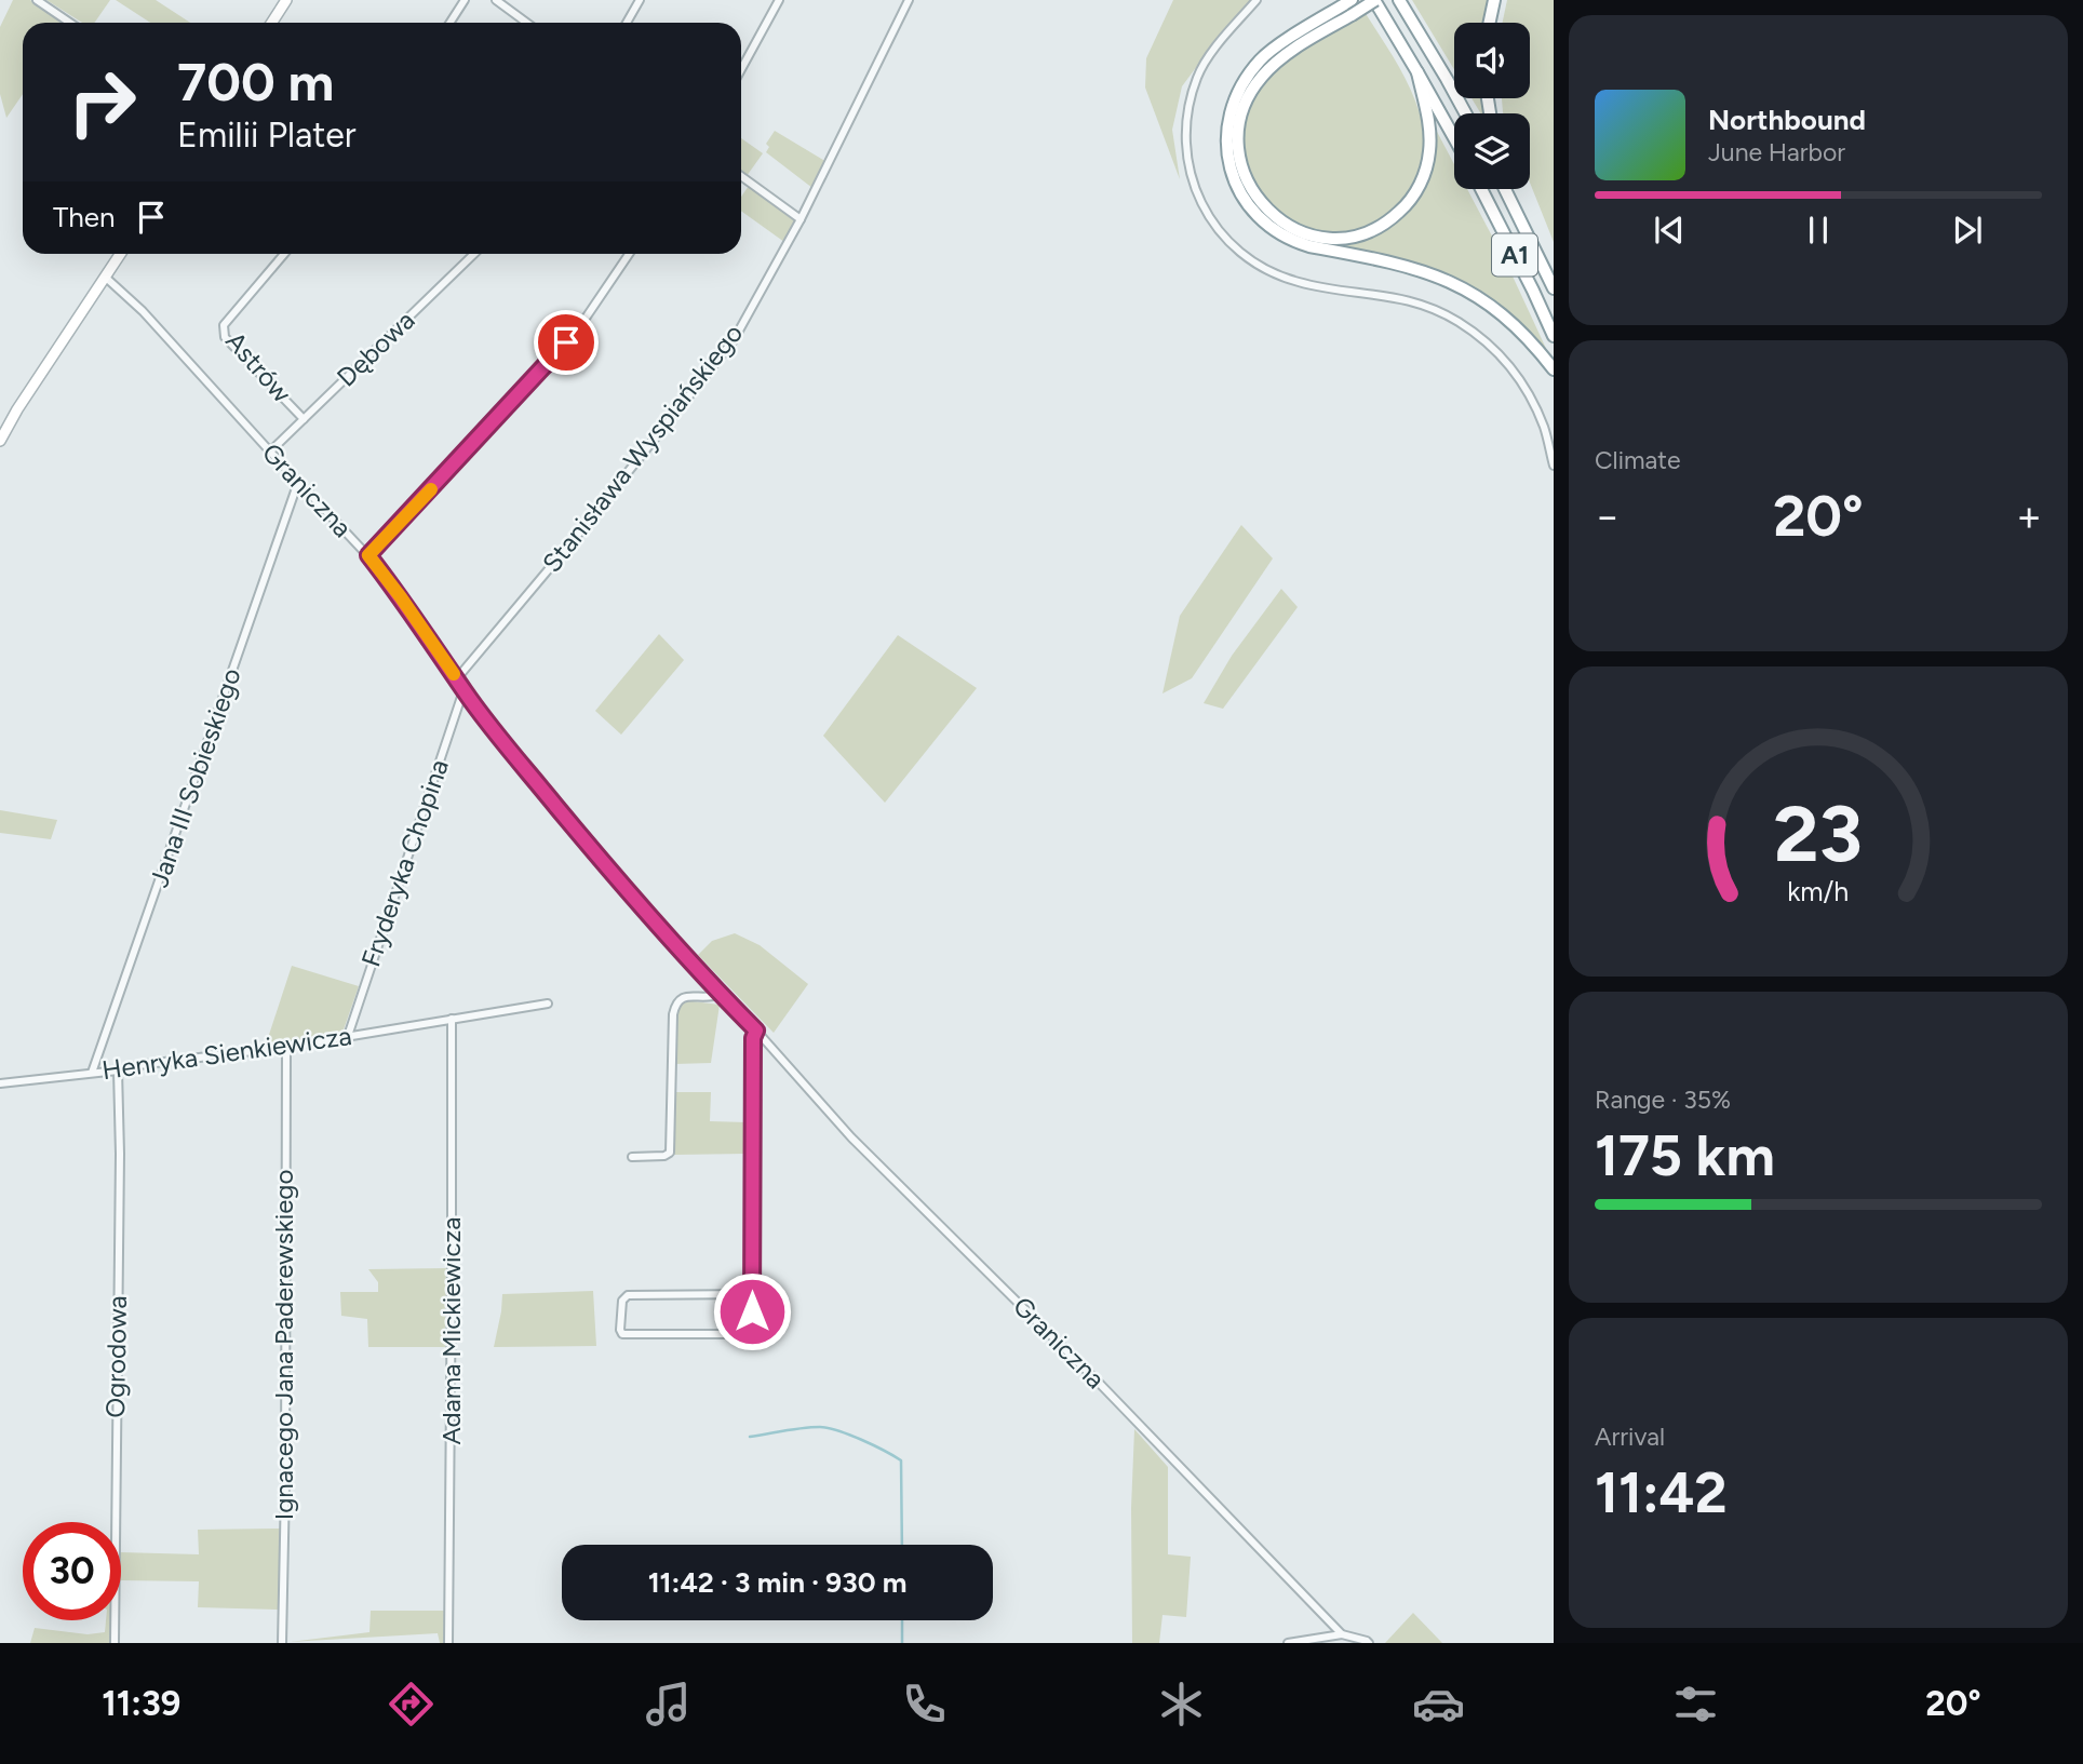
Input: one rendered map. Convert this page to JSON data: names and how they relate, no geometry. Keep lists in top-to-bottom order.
{
  "streets": {
    "highway": ["A1"],
    "street": [
      "Dębowa",
      "Astrów",
      "Stanisława Wyspiańskiego",
      "Graniczna",
      "Jana III Sobieskiego",
      "Fryderyka Chopina",
      "Henryka Sienkiewicza",
      "Adama Mickiewicza",
      "Ignacego Jana Paderewskiego",
      "Ogrodowa"
    ]
  },
  "crossings": [
    ["Dębowa", "Astrów"],
    ["Dębowa", "Graniczna"],
    ["Stanisława Wyspiańskiego", "Graniczna"],
    ["Graniczna", "Jana III Sobieskiego"],
    ["Graniczna", "Fryderyka Chopina"],
    ["Jana III Sobieskiego", "Henryka Sienkiewicza"],
    ["Fryderyka Chopina", "Henryka Sienkiewicza"],
    ["Henryka Sienkiewicza", "Adama Mickiewicza"],
    ["Henryka Sienkiewicza", "Ignacego Jana Paderewskiego"],
    ["Henryka Sienkiewicza", "Ogrodowa"]
  ],
  "page": {
    "turn": ["700 m", "Emilii Plater"],
    "song": ["Northbound", "June Harbor"],
    "then": "Then",
    "tile": [
      "Climate",
      ["Range · 35%", "175 km"],
      ["Arrival", "11:42"]
    ],
    "heat": ["−", "20°", "+"],
    "limit": "30",
    "trip": "11:42 · 3 min · 930 m",
    "tabs": ["11:39", "20°"],
    "gauge": ["23", "km/h"]
  }
}
